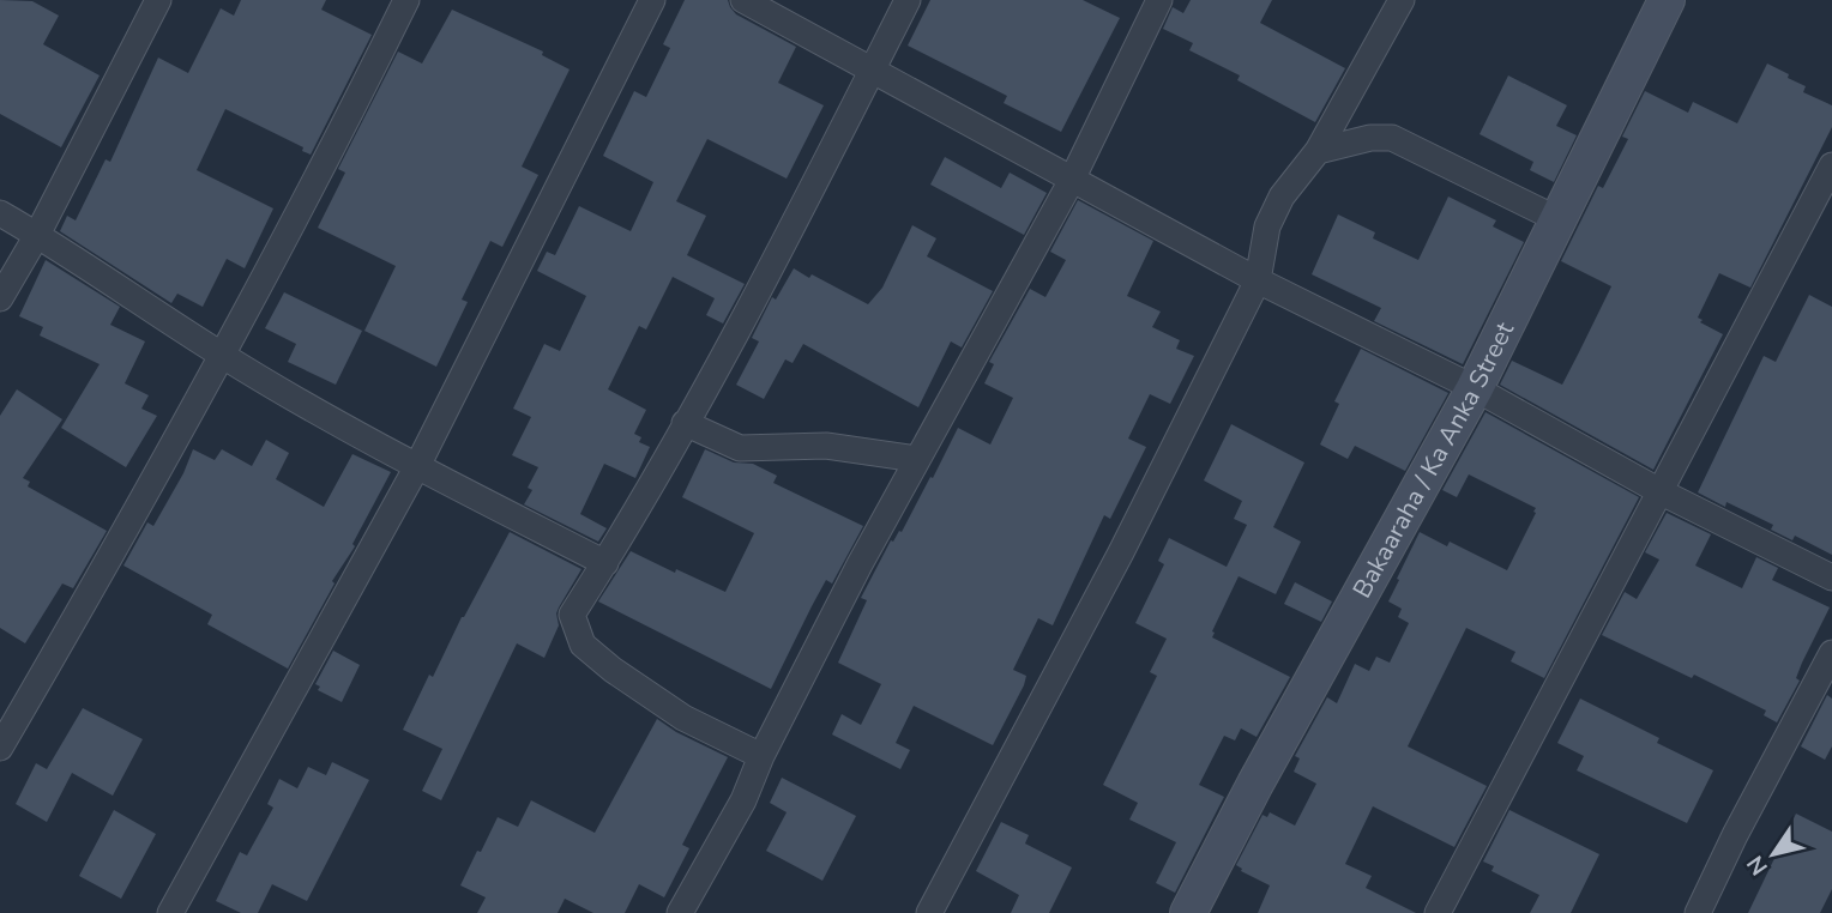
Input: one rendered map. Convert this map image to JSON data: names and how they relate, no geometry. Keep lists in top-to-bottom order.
{
  "streets": {
    "street": ["Bakaaraha / Ka Anka Street"]
  },
  "north": "bottom left"
}
